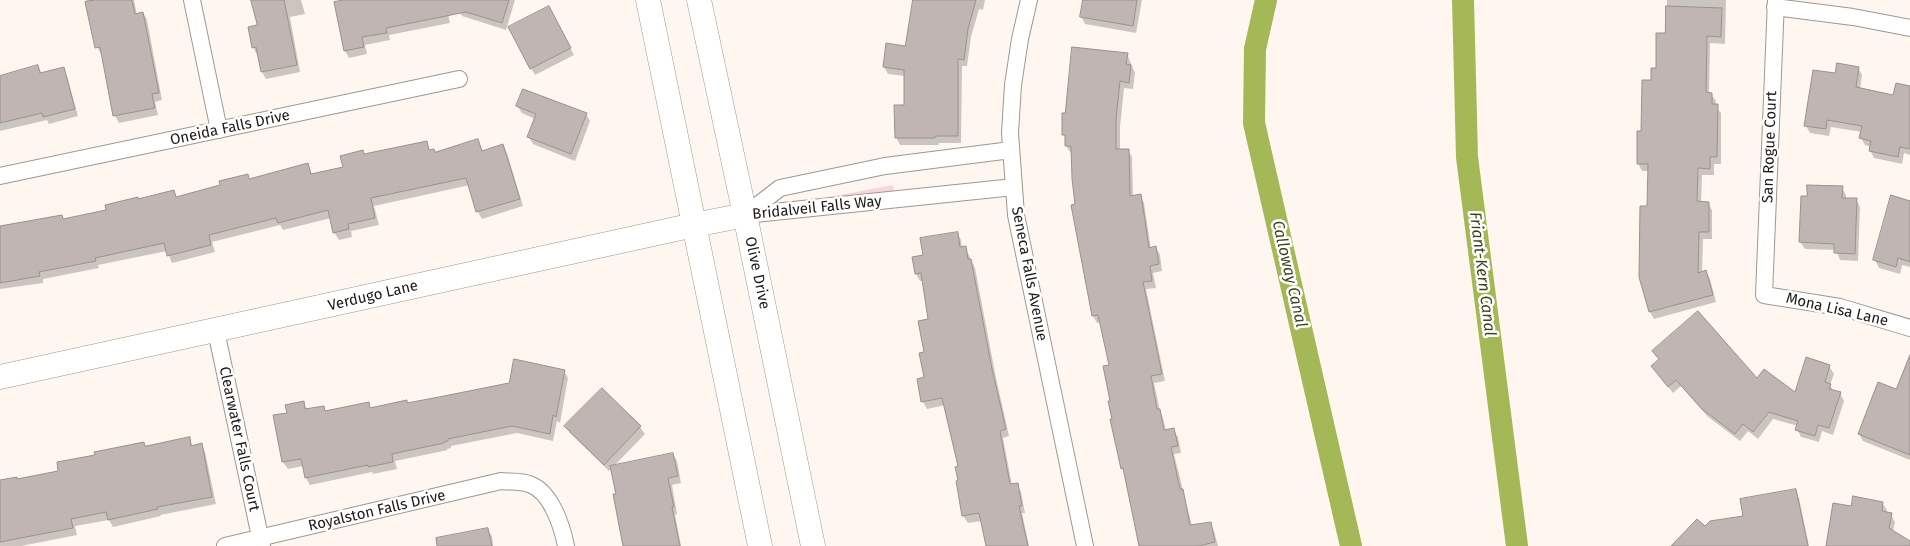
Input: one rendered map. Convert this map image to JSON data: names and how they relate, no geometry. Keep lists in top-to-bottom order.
{
  "streets": {
    "main road": ["Olive Drive", "Verdugo Lane"],
    "street": [
      "Oneida Falls Drive",
      "San Rogue Court",
      "Bridalveil Falls Way",
      "Seneca Falls Avenue",
      "Mona Lisa Lane",
      "Clearwater Falls Court",
      "Royalston Falls Drive"
    ]
  },
  "crossings": [
    ["San Rogue Court", "Mona Lisa Lane"],
    ["Bridalveil Falls Way", "Olive Drive"],
    ["Bridalveil Falls Way", "Seneca Falls Avenue"],
    ["Bridalveil Falls Way", "Verdugo Lane"],
    ["Olive Drive", "Verdugo Lane"],
    ["Verdugo Lane", "Clearwater Falls Court"],
    ["Clearwater Falls Court", "Royalston Falls Drive"]
  ],
  "water": ["Calloway Canal", "Friant-Kern Canal"]
}
